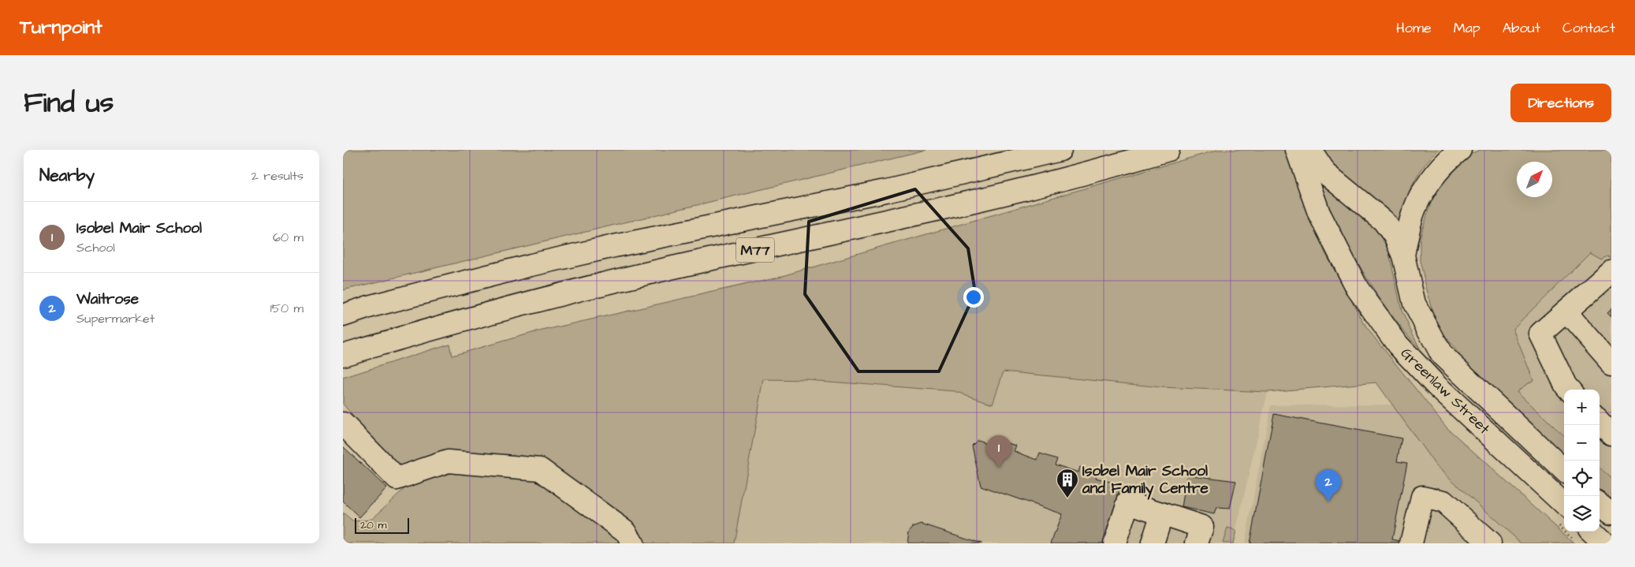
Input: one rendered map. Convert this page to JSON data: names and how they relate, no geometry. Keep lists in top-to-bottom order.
{
  "streets": {
    "main road": ["M77", "Greenlaw Street"]
  },
  "places": {
    "building": ["Isobel Mair School and Family Centre"]
  },
  "scale_bar": "20 m",
  "north": "top right",
  "page": {
    "header": "Turnpoint",
    "nav": [
      "Home",
      "Map",
      "About",
      "Contact"
    ],
    "title": "Find us",
    "buttons": "Directions",
    "heading": ["Nearby", "2 results"],
    "list": [
      {
        "mark": "1",
        "name": "Isobel Mair School",
        "note": "School",
        "value": "60 m"
      },
      {
        "mark": "2",
        "name": "Waitrose",
        "note": "Supermarket",
        "value": "150 m"
      }
    ],
    "map_buttons": ["+", "−"],
    "pins": ["1", "2"],
    "scale": "20 m"
  }
}
